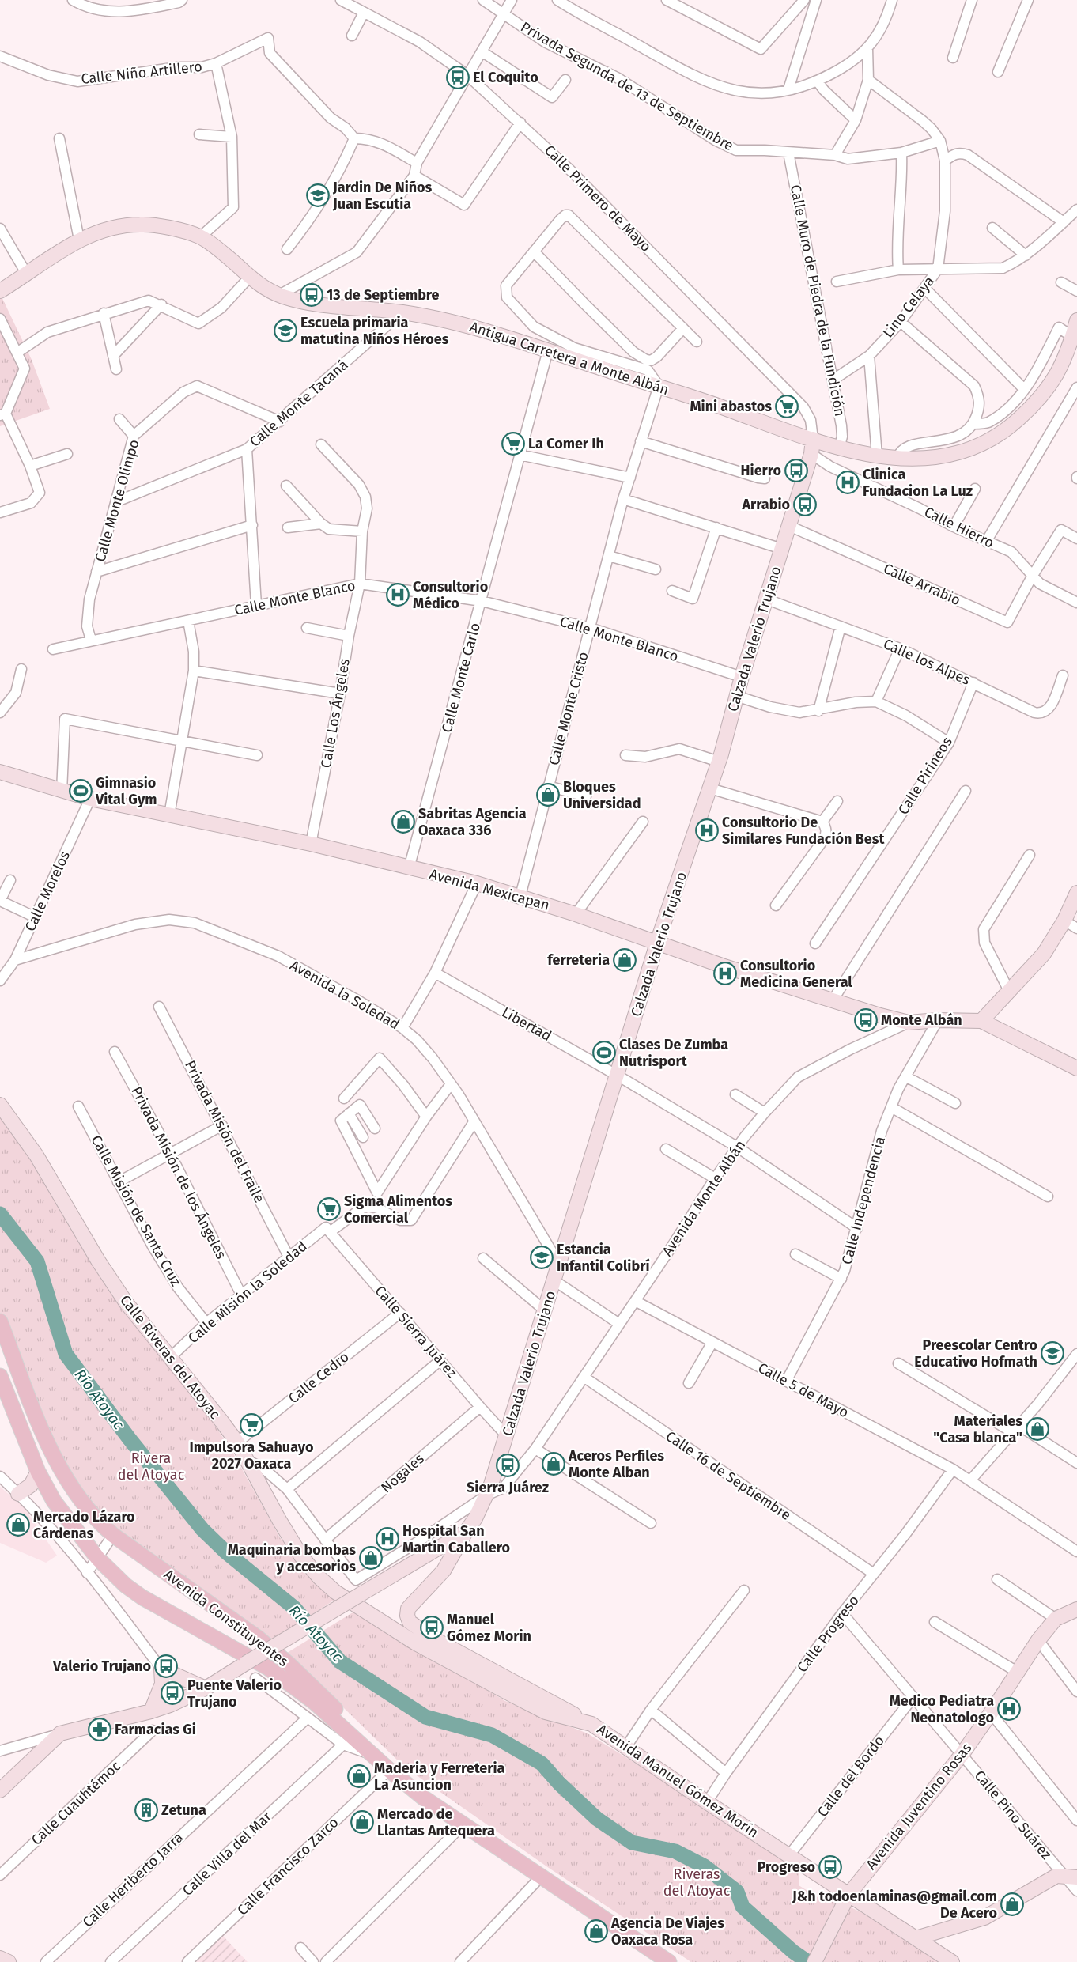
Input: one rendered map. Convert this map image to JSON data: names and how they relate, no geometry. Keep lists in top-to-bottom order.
{
  "streets": {
    "main road": ["Avenida Constituyentes"],
    "street": [
      "Calle Niño Artillero",
      "Privada Segunda de 13 de Septiembre",
      "Calle Primero de Mayo",
      "Calle Muro de Piedra de la Fundición",
      "Lino Celaya",
      "Antigua Carretera a Monte Albán",
      "Calle Monte Tacaná",
      "Calle Monte Olimpo",
      "Calle Hierro",
      "Calle Arrabio",
      "Calle Monte Blanco",
      "Calzada Valerio Trujano",
      "Calle los Alpes",
      "Calle Monte Carlo",
      "Calle Monte Cristo",
      "Calle Los Ángeles",
      "Calle Pirineos",
      "Avenida Mexicapan",
      "Calle Morelos",
      "Avenida la Soledad",
      "Libertad",
      "Privada Misión del Fraile",
      "Privada Misión de los Ángeles",
      "Avenida Monte Albán",
      "Calle Independencia",
      "Calle Misión de Santa Cruz",
      "Calle Misión la Soledad",
      "Calle Sierra Juárez",
      "Calle Riveras del Atoyac",
      "Calle Cedro",
      "Calle 5 de Mayo",
      "Nogales",
      "Calle 16 de Septiembre",
      "Calle Progreso",
      "Calle del Bordo",
      "Avenida Manuel Gómez Morín",
      "Calle Cuauhtémoc",
      "Avenida Juventino Rosas",
      "Calle Pino Suárez",
      "Calle Villa del Mar",
      "Calle Francisco Zarco",
      "Calle Heriberto Jarra"
    ]
  },
  "crossings": [
    ["Privada Segunda de 13 de Septiembre", "Calle Muro de Piedra de la Fundición"],
    ["Calle Primero de Mayo", "Antigua Carretera a Monte Albán"],
    ["Calle Primero de Mayo", "Calzada Valerio Trujano"],
    ["Calle Muro de Piedra de la Fundición", "Lino Celaya"],
    ["Calle Muro de Piedra de la Fundición", "Antigua Carretera a Monte Albán"],
    ["Antigua Carretera a Monte Albán", "Calle Monte Tacaná"],
    ["Antigua Carretera a Monte Albán", "Calzada Valerio Trujano"],
    ["Antigua Carretera a Monte Albán", "Calle Monte Carlo"],
    ["Antigua Carretera a Monte Albán", "Calle Monte Cristo"],
    ["Calle Monte Tacaná", "Calle Monte Olimpo"],
    ["Calle Monte Olimpo", "Calle Monte Blanco"],
    ["Calle Hierro", "Calle Arrabio"],
    ["Calle Hierro", "Calzada Valerio Trujano"],
    ["Calle Arrabio", "Calzada Valerio Trujano"],
    ["Calle Monte Blanco", "Calzada Valerio Trujano"],
    ["Calle Monte Blanco", "Calle Monte Carlo"],
    ["Calle Monte Blanco", "Calle Monte Cristo"],
    ["Calle Monte Blanco", "Calle Los Ángeles"],
    ["Calzada Valerio Trujano", "Calle los Alpes"],
    ["Calzada Valerio Trujano", "Avenida Mexicapan"],
    ["Calzada Valerio Trujano", "Avenida la Soledad"],
    ["Calzada Valerio Trujano", "Libertad"],
    ["Calzada Valerio Trujano", "Avenida Monte Albán"],
    ["Calzada Valerio Trujano", "Calle Sierra Juárez"],
    ["Calzada Valerio Trujano", "Calle Riveras del Atoyac"],
    ["Calzada Valerio Trujano", "Avenida Manuel Gómez Morín"],
    ["Calle los Alpes", "Calle Pirineos"],
    ["Calle Monte Carlo", "Avenida Mexicapan"],
    ["Calle Monte Cristo", "Avenida Mexicapan"],
    ["Calle Los Ángeles", "Avenida Mexicapan"],
    ["Avenida Mexicapan", "Calle Morelos"],
    ["Avenida Mexicapan", "Avenida Monte Albán"],
    ["Avenida Mexicapan", "Calle Independencia"],
    ["Calle Morelos", "Avenida la Soledad"],
    ["Avenida la Soledad", "Calle Misión la Soledad"],
    ["Libertad", "Avenida Monte Albán"],
    ["Libertad", "Calle Independencia"],
    ["Privada Misión del Fraile", "Calle Misión la Soledad"],
    ["Privada Misión de los Ángeles", "Calle Misión la Soledad"],
    ["Avenida Monte Albán", "Calle 5 de Mayo"],
    ["Avenida Monte Albán", "Nogales"],
    ["Avenida Monte Albán", "Calle 16 de Septiembre"],
    ["Calle Independencia", "Calle 5 de Mayo"],
    ["Calle Misión de Santa Cruz", "Calle Misión la Soledad"],
    ["Calle Misión la Soledad", "Calle Sierra Juárez"],
    ["Calle Misión la Soledad", "Calle Riveras del Atoyac"],
    ["Calle Sierra Juárez", "Calle Cedro"],
    ["Calle Sierra Juárez", "Nogales"],
    ["Calle Riveras del Atoyac", "Calle Cedro"],
    ["Calle Riveras del Atoyac", "Avenida Manuel Gómez Morín"],
    ["Calle 5 de Mayo", "Calle Progreso"],
    ["Calle 16 de Septiembre", "Calle Progreso"],
    ["Calle Progreso", "Avenida Manuel Gómez Morín"],
    ["Calle Progreso", "Calle Pino Suárez"],
    ["Calle del Bordo", "Avenida Manuel Gómez Morín"],
    ["Calle del Bordo", "Calle Pino Suárez"],
    ["Avenida Manuel Gómez Morín", "Avenida Juventino Rosas"],
    ["Avenida Juventino Rosas", "Calle Pino Suárez"]
  ],
  "water": ["Río Atoyac"],
  "parks": ["Rivera del Atoyac", "Riveras del Atoyac"],
  "places": {
    "bus stop": [
      "El Coquito",
      "13 de Septiembre",
      "Hierro",
      "Arrabio",
      "Monte Albán",
      "Sierra Juárez",
      "Manuel Gómez Morin",
      "Valerio Trujano",
      "Puente Valerio Trujano",
      "Progreso"
    ],
    "school or university": [
      "Jardin De Niños Juan Escutia",
      "Escuela primaria matutina Niños Héroes",
      "Estancia Infantil Colibrí",
      "Preescolar Centro Educativo Hofmath"
    ],
    "supermarket": [
      "Mini abastos",
      "La Comer Ih",
      "Sigma Alimentos Comercial",
      "Impulsora Sahuayo 2027 Oaxaca"
    ],
    "hospital": [
      "Clinica Fundacion La Luz",
      "Consultorio Médico",
      "Consultorio De Similares Fundación Best",
      "Consultorio Medicina General",
      "Hospital San Martin Caballero",
      "Medico Pediatra Neonatologo"
    ],
    "sports": ["Gimnasio Vital Gym", "Clases De Zumba Nutrisport"],
    "shop": [
      "Bloques Universidad",
      "Sabritas Agencia Oaxaca 336",
      "ferreteria",
      "Materiales \"Casa blanca\"",
      "Aceros Perfiles Monte Alban",
      "Mercado Lázaro Cárdenas",
      "Maquinaria bombas y accesorios",
      "Maderia y Ferreteria La Asuncion",
      "Mercado de Llantas Antequera",
      "J&h todoenlaminas@gmail.com De Acero",
      "Agencia De Viajes Oaxaca Rosa"
    ],
    "pharmacy": ["Farmacias Gi"],
    "building": ["Zetuna"]
  }
}
